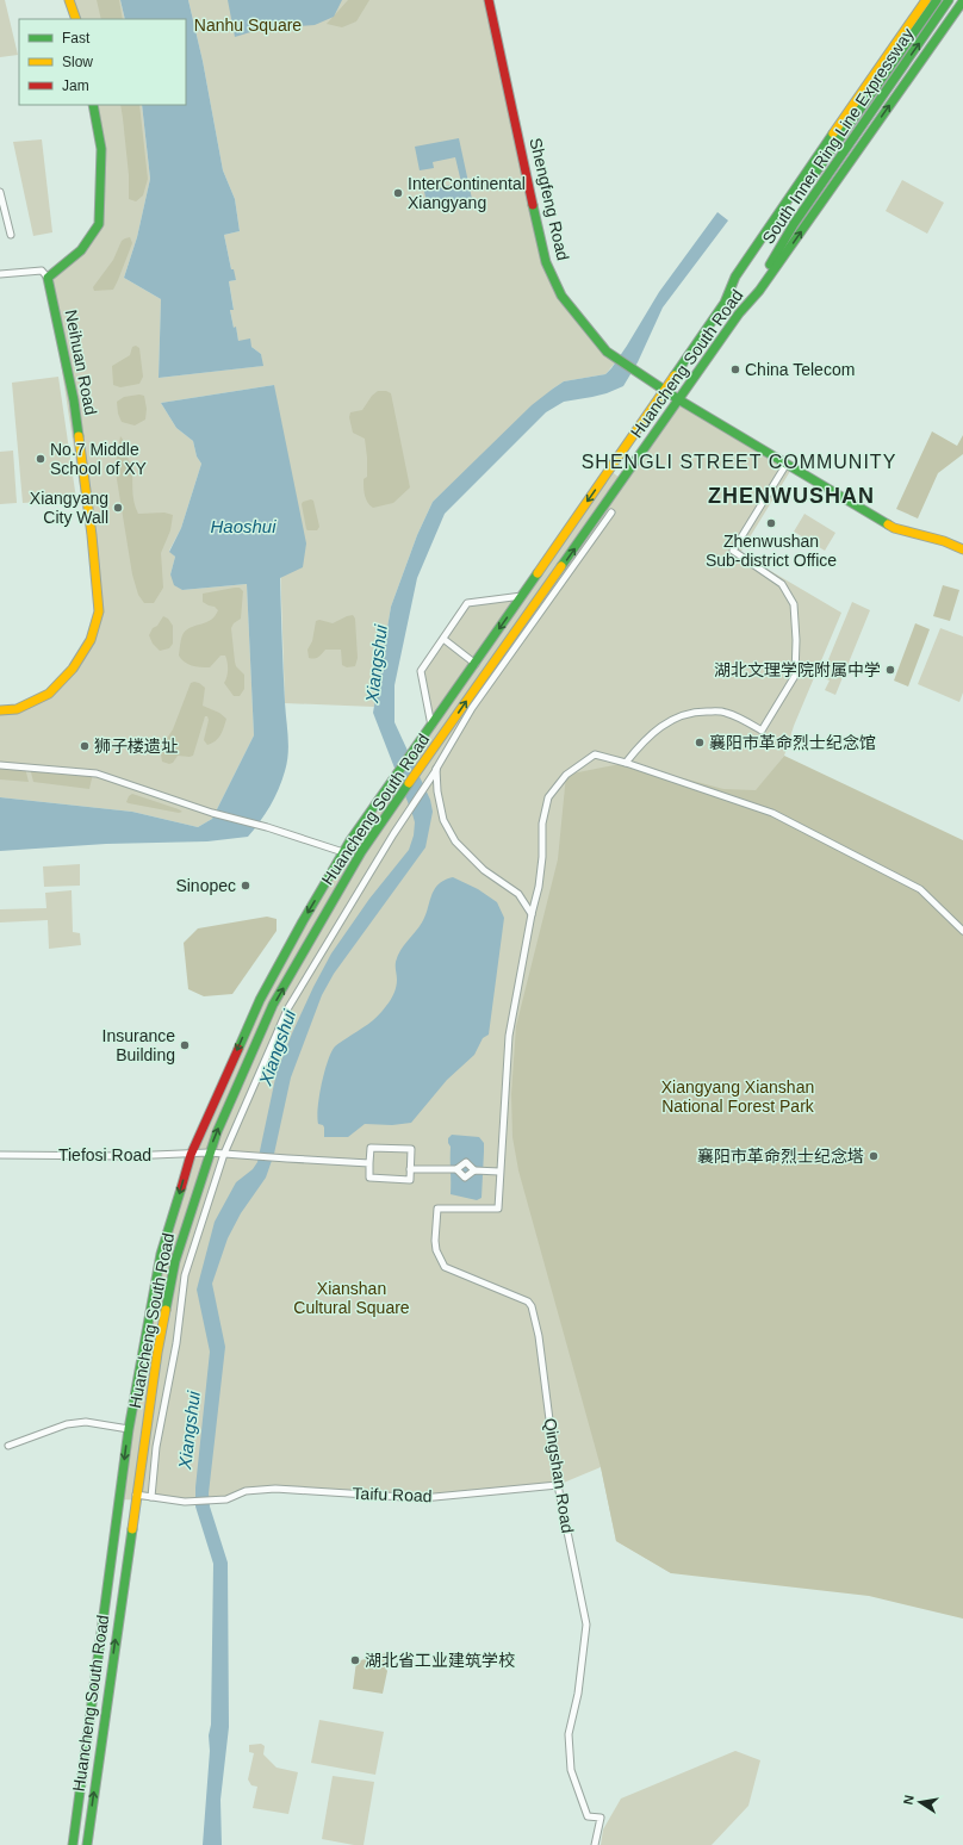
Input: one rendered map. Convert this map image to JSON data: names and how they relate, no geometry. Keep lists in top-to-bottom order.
{
  "streets": {
    "main road": [
      "South Inner Ring Line Expressway",
      "Shengfeng Road",
      "Neihuan Road",
      "Huancheng South Road"
    ],
    "street": ["Tiefosi Road", "Qingshan Road", "Taifu Road"]
  },
  "crossings": [
    ["South Inner Ring Line Expressway", "Huancheng South Road"],
    ["Shengfeng Road", "Huancheng South Road"],
    ["Huancheng South Road", "Tiefosi Road"],
    ["Huancheng South Road", "Taifu Road"],
    ["Qingshan Road", "Taifu Road"]
  ],
  "districts": ["SHENGLI STREET COMMUNITY", "ZHENWUSHAN"],
  "water": ["Haoshui", "Xiangshui"],
  "parks": ["Nanhu Square", "Xiangyang Xianshan National Forest Park", "Xianshan Cultural Square"],
  "places": [
    "InterContinental Xiangyang",
    "China Telecom",
    "No.7 Middle School of XY",
    "Xiangyang City Wall",
    "Zhenwushan Sub-district Office",
    "湖北文理学院附属中学",
    "襄阳市革命烈士纪念馆",
    "狮子楼遗址",
    "Sinopec",
    "Insurance Building",
    "襄阳市革命烈士纪念塔",
    "湖北省工业建筑学校"
  ],
  "legend": ["Fast", "Slow", "Jam"],
  "north": "left"
}
